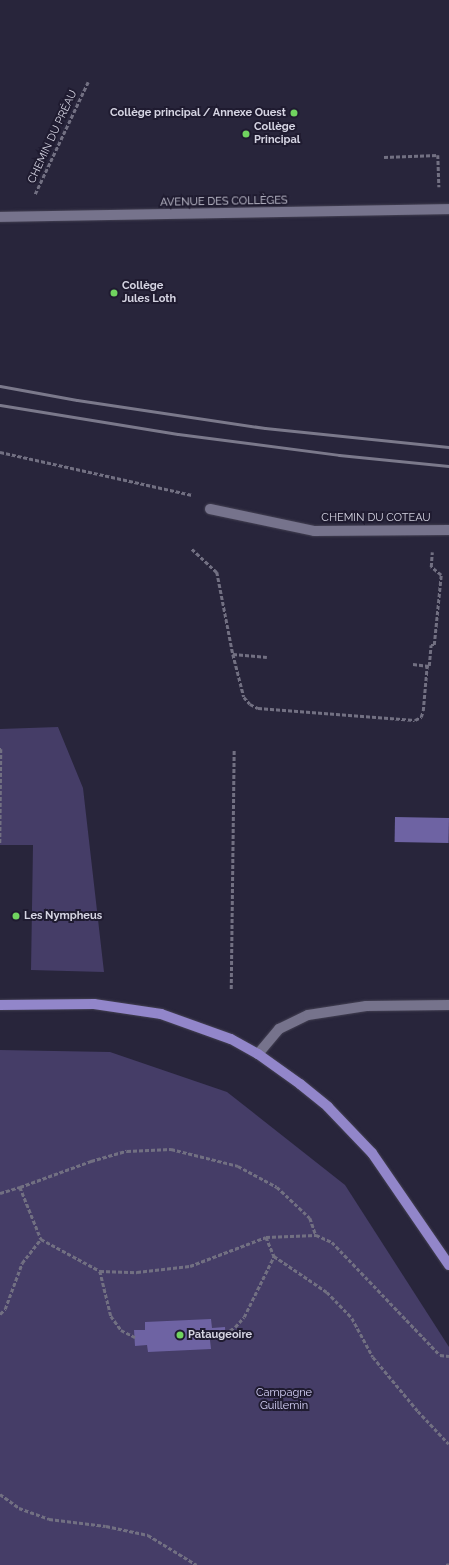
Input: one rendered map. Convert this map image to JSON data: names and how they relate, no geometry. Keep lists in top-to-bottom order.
{
  "streets": {
    "street": ["AVENUE DES COLLÈGES", "CHEMIN DU COTEAU"],
    "path": ["CHEMIN DU PRÉAU"]
  },
  "parks": ["Campagne Guillemin"],
  "places": [
    "Collège principal / Annexe Ouest",
    "Collège Principal",
    "Collège Jules Loth",
    "Les Nympheus",
    "Pataugeoire"
  ]
}
